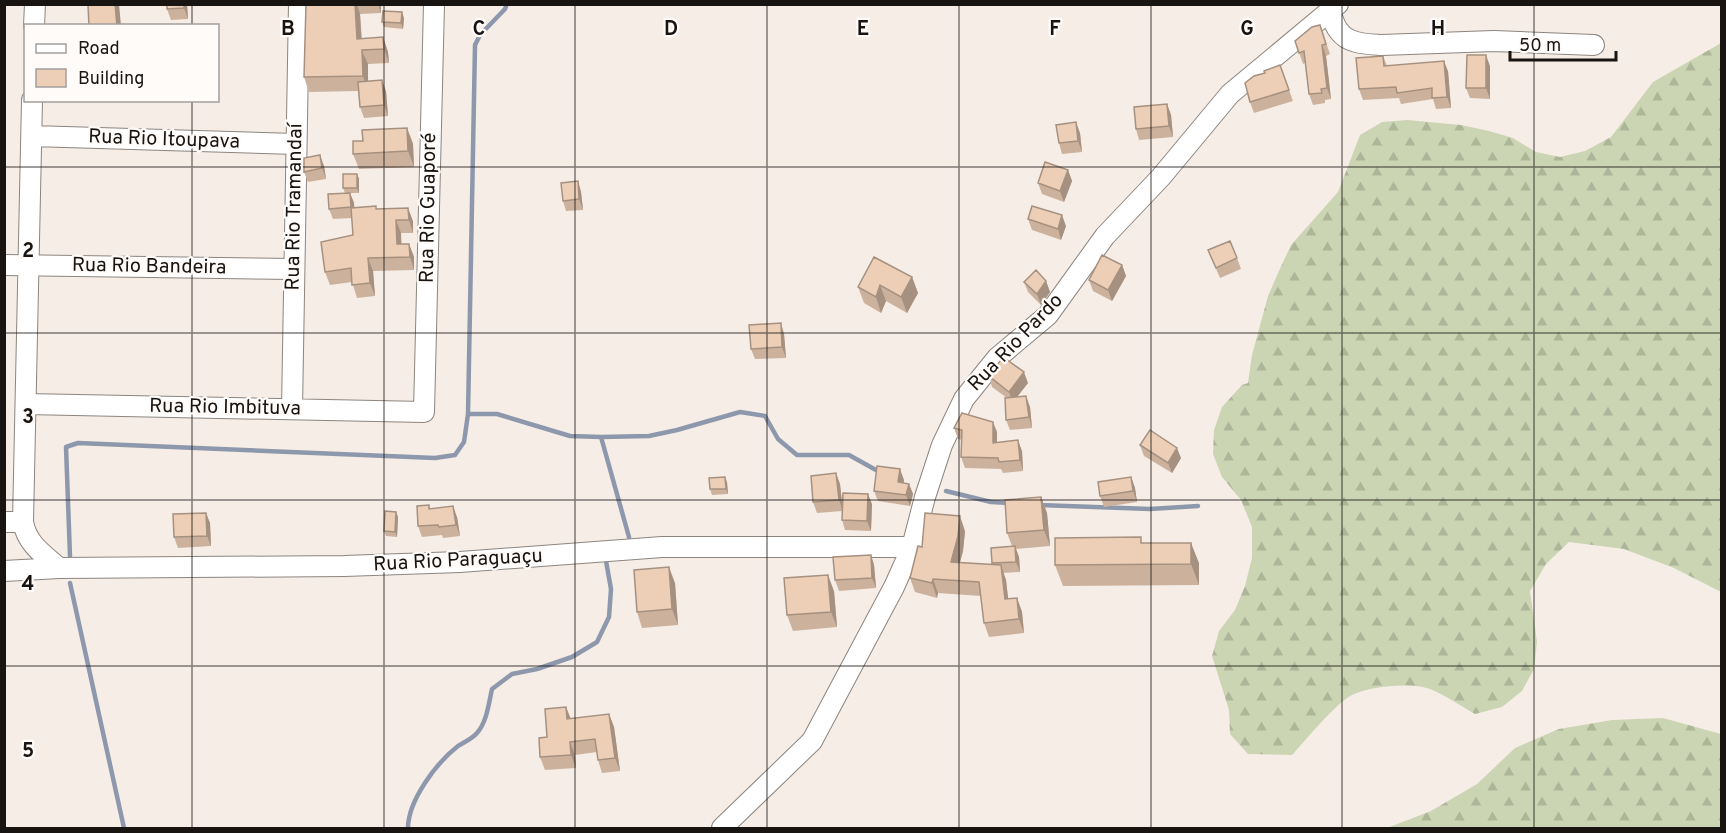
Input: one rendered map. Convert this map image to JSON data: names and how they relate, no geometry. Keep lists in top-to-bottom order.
{
  "streets": {
    "street": [
      "Rua Rio Itoupava",
      "Rua Rio Tramandaí",
      "Rua Rio Guaporé",
      "Rua Rio Bandeira",
      "Rua Rio Pardo",
      "Rua Rio Imbituva",
      "Rua Rio Paraguaçu"
    ]
  },
  "crossings": [
    ["Rua Rio Itoupava", "Rua Rio Tramandaí"],
    ["Rua Rio Tramandaí", "Rua Rio Bandeira"],
    ["Rua Rio Tramandaí", "Rua Rio Imbituva"],
    ["Rua Rio Guaporé", "Rua Rio Imbituva"],
    ["Rua Rio Pardo", "Rua Rio Paraguaçu"]
  ],
  "legend": ["Road", "Building"],
  "scale_bar": "50 m",
  "grid": {
    "columns": [
      "B",
      "C",
      "D",
      "E",
      "F",
      "G",
      "H"
    ],
    "rows": [
      "2",
      "3",
      "4",
      "5"
    ]
  }
}
